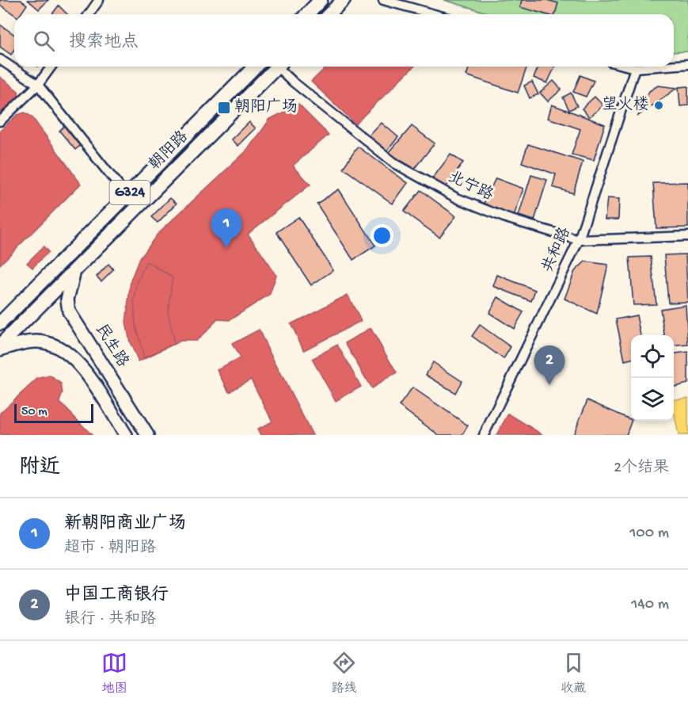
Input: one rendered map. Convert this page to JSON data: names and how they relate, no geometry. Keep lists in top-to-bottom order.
{
  "streets": {
    "main road": ["朝阳路", "G324", "民生路"],
    "street": ["北宁路", "共和路"]
  },
  "crossings": [
    ["朝阳路", "民生路"],
    ["北宁路", "共和路"]
  ],
  "places": {
    "other": ["望火楼"],
    "transit": ["朝阳广场"]
  },
  "scale_bar": "50 m",
  "page": {
    "search": "搜索地点",
    "pins": ["1", "2"],
    "scale": "50 m",
    "heading": ["附近", "2个结果"],
    "list": [
      {
        "mark": "1",
        "name": "新朝阳商业广场",
        "note": "超市 · 朝阳路",
        "value": "100 m"
      },
      {
        "mark": "2",
        "name": "中国工商银行",
        "note": "银行 · 共和路",
        "value": "140 m"
      }
    ],
    "nav": ["地图", "路线", "收藏"]
  }
}
